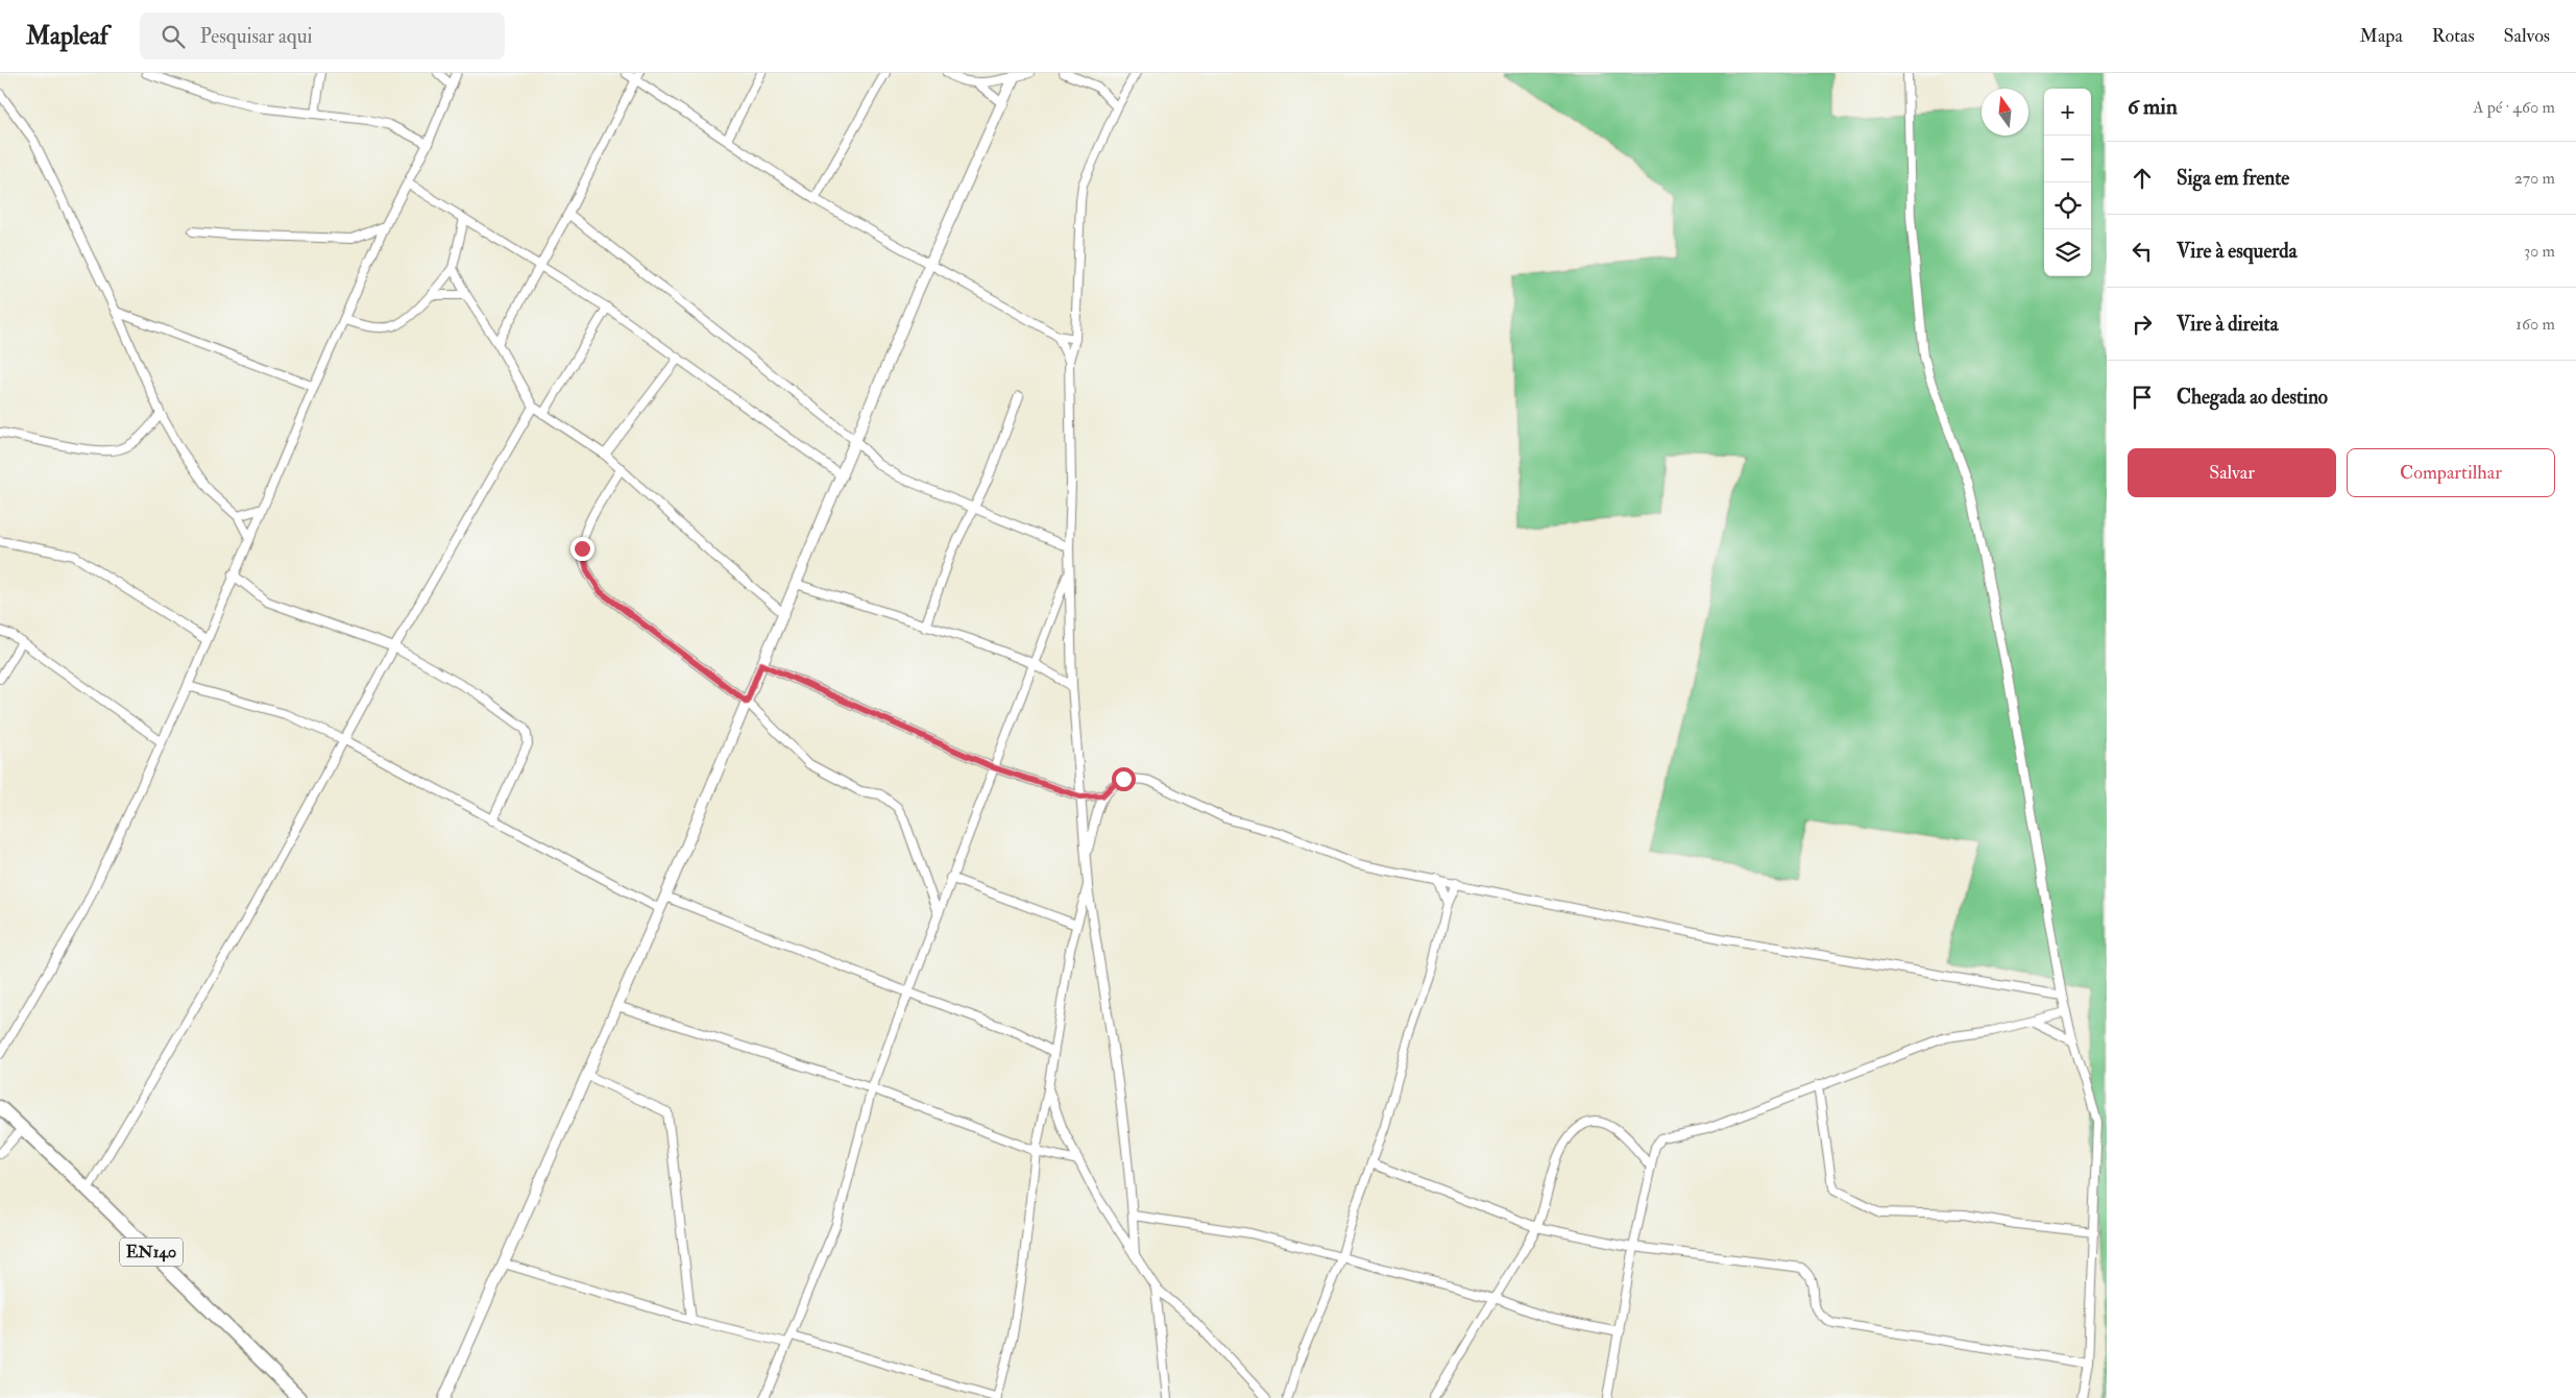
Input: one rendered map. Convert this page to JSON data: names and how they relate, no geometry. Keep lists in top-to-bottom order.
{
  "streets": {
    "main road": ["EN140"]
  },
  "north": "top",
  "page": {
    "header": "Mapleaf",
    "search": "Pesquisar aqui",
    "nav": ["Mapa", "Rotas", "Salvos"],
    "heading": ["6 min", "A pé · 460 m"],
    "map_buttons": ["+", "−"],
    "list": [
      ["Siga em frente", "270 m"],
      ["Vire à esquerda", "30 m"],
      ["Vire à direita", "160 m"],
      "Chegada ao destino"
    ],
    "buttons": ["Salvar", "Compartilhar"]
  }
}
